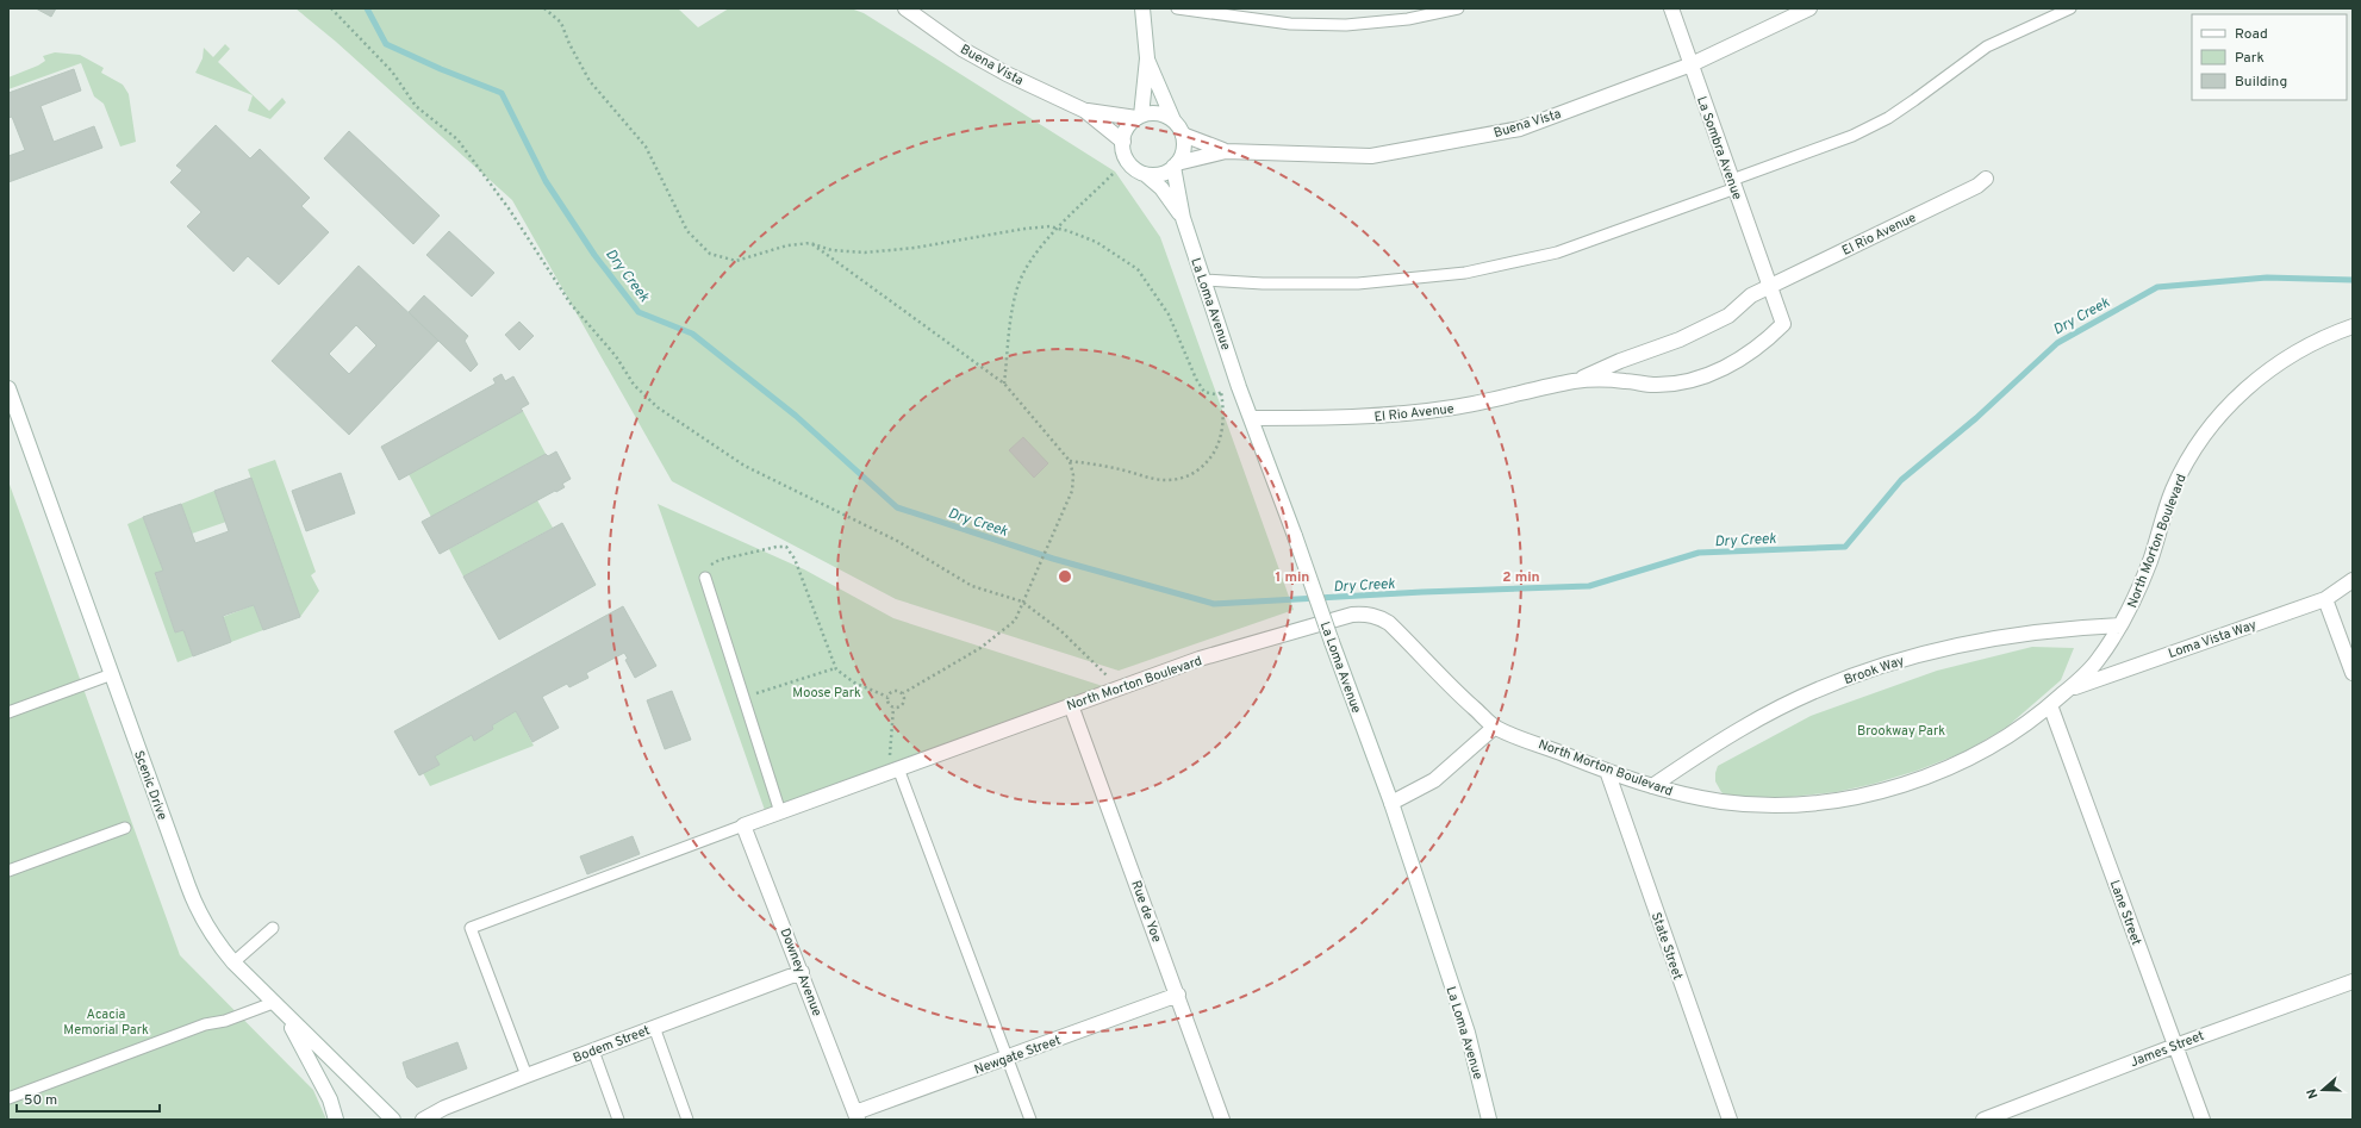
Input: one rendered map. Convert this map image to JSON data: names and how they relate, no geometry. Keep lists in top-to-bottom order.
{
  "streets": {
    "street": [
      "Buena Vista",
      "La Sombra Avenue",
      "El Rio Avenue",
      "La Loma Avenue",
      "North Morton Boulevard",
      "Loma Vista Way",
      "Brook Way",
      "Scenic Drive",
      "Rue de Yoe",
      "Lane Street",
      "State Street",
      "Downey Avenue",
      "Bodem Street",
      "James Street",
      "Newgate Street"
    ]
  },
  "crossings": [
    ["Buena Vista", "La Sombra Avenue"],
    ["Buena Vista", "La Loma Avenue"],
    ["La Sombra Avenue", "El Rio Avenue"],
    ["El Rio Avenue", "La Loma Avenue"],
    ["North Morton Boulevard", "Loma Vista Way"],
    ["North Morton Boulevard", "Brook Way"],
    ["North Morton Boulevard", "Rue de Yoe"],
    ["North Morton Boulevard", "Lane Street"],
    ["North Morton Boulevard", "State Street"],
    ["North Morton Boulevard", "Downey Avenue"],
    ["Rue de Yoe", "Newgate Street"],
    ["Lane Street", "James Street"],
    ["Downey Avenue", "Bodem Street"],
    ["Downey Avenue", "Newgate Street"]
  ],
  "water": ["Dry Creek"],
  "parks": ["Moose Park", "Brookway Park", "Acacia Memorial Park"],
  "legend": ["Road", "Park", "Building"],
  "scale_bar": "50 m",
  "north": "left",
  "rings": ["1 min", "2 min"]
}
